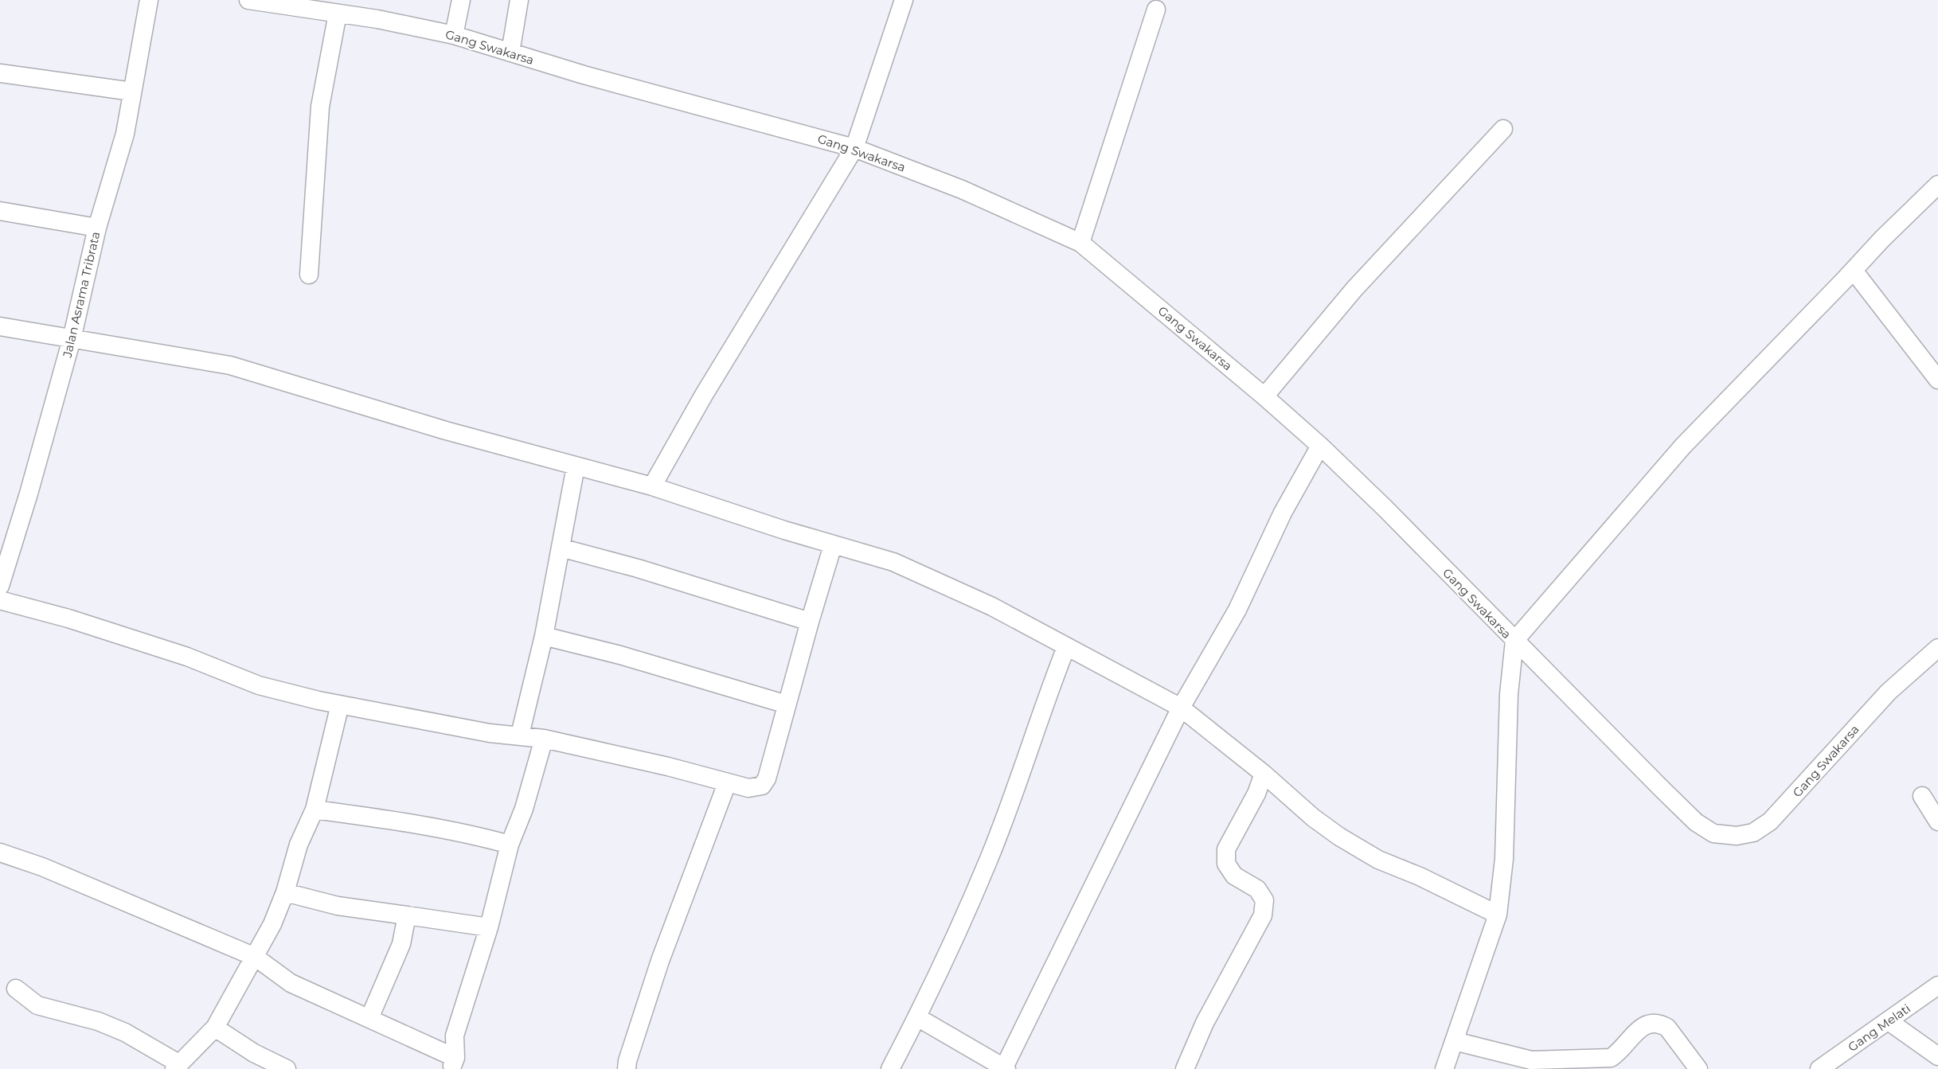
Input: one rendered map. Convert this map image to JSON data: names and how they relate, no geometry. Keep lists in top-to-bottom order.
{
  "streets": {
    "street": ["Gang Swakarsa", "Jalan Asrama Tribrata", "Gang Melati"]
  }
}
